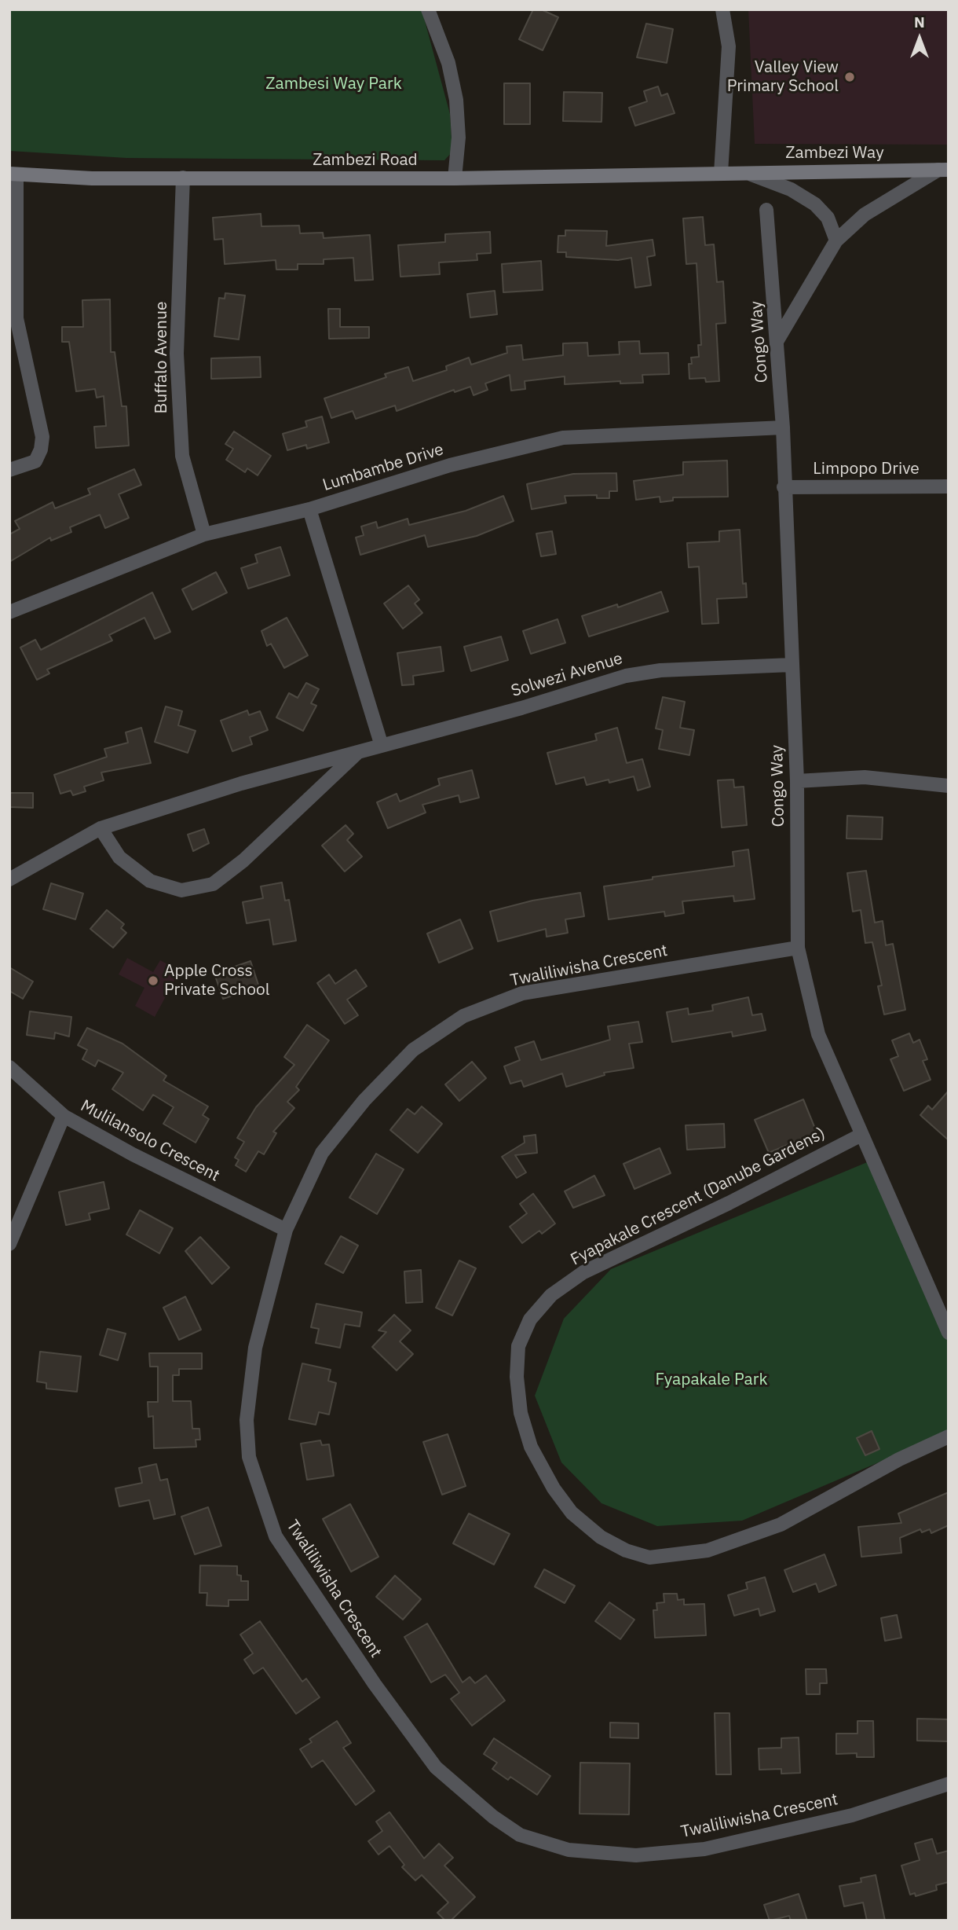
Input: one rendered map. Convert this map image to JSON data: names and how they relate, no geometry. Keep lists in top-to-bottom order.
{
  "streets": {
    "main road": ["Zambezi Way", "Zambezi Road"],
    "street": [
      "Congo Way",
      "Buffalo Avenue",
      "Lumbambe Drive",
      "Limpopo Drive",
      "Solwezi Avenue",
      "Twaliliwisha Crescent",
      "Mulilansolo Crescent",
      "Fyapakale Crescent (Danube Gardens)"
    ]
  },
  "crossings": [
    ["Zambezi Way", "Zambezi Road"],
    ["Zambezi Road", "Buffalo Avenue"],
    ["Congo Way", "Lumbambe Drive"],
    ["Congo Way", "Limpopo Drive"],
    ["Congo Way", "Solwezi Avenue"],
    ["Congo Way", "Twaliliwisha Crescent"],
    ["Congo Way", "Fyapakale Crescent (Danube Gardens)"],
    ["Buffalo Avenue", "Lumbambe Drive"],
    ["Twaliliwisha Crescent", "Mulilansolo Crescent"]
  ],
  "parks": ["Zambesi Way Park", "Fyapakale Park"],
  "places": ["Valley View Primary School", "Apple Cross Private School"],
  "north": "top"
}
